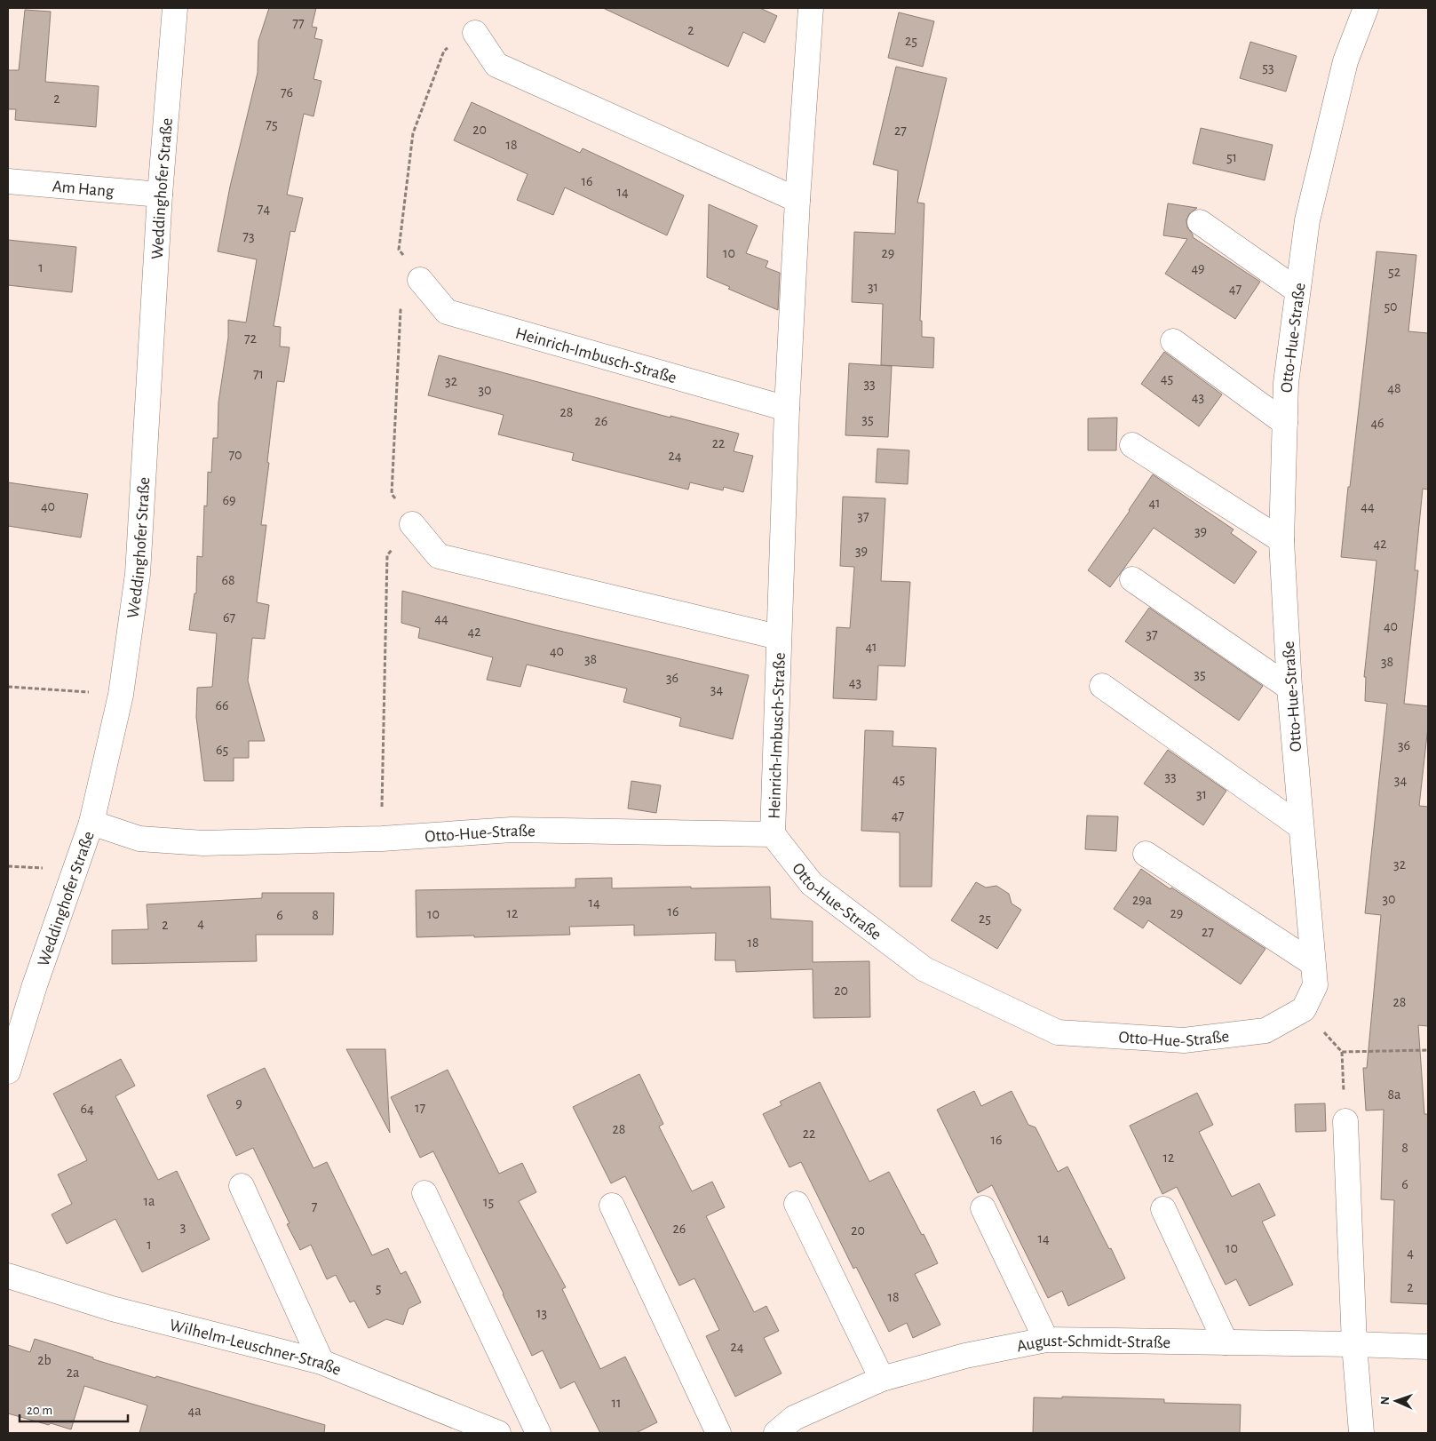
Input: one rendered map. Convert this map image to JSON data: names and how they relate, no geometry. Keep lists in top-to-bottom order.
{
  "streets": {
    "street": [
      "Am Hang",
      "Weddinghofer Straße",
      "Otto-Hue-Straße",
      "Heinrich-Imbusch-Straße",
      "August-Schmidt-Straße",
      "Wilhelm-Leuschner-Straße"
    ]
  },
  "crossings": [
    ["Am Hang", "Weddinghofer Straße"],
    ["Weddinghofer Straße", "Otto-Hue-Straße"],
    ["Otto-Hue-Straße", "Heinrich-Imbusch-Straße"]
  ],
  "house_numbers": [
    "77",
    "2",
    "25",
    "53",
    "76",
    "2",
    "75",
    "20",
    "27",
    "18",
    "51",
    "16",
    "14",
    "74",
    "73",
    "10",
    "29",
    "1",
    "49",
    "52",
    "31",
    "47",
    "50",
    "72",
    "71",
    "45",
    "32",
    "33",
    "48",
    "30",
    "43",
    "28",
    "35",
    "26",
    "46",
    "22",
    "70",
    "24",
    "69",
    "41",
    "40",
    "44",
    "37",
    "39",
    "42",
    "39",
    "68",
    "67",
    "44",
    "40",
    "42",
    "37",
    "41",
    "40",
    "38",
    "38",
    "35",
    "36",
    "43",
    "34",
    "66",
    "36",
    "65",
    "33",
    "45",
    "34",
    "31",
    "47",
    "32",
    "30",
    "29a",
    "14",
    "16",
    "12",
    "29",
    "10",
    "6",
    "8",
    "25",
    "4",
    "2",
    "27",
    "18",
    "20",
    "28",
    "8a",
    "9",
    "17",
    "64",
    "28",
    "22",
    "16",
    "8",
    "12",
    "6",
    "1a",
    "15",
    "7",
    "3",
    "26",
    "20",
    "14",
    "1",
    "10",
    "4",
    "2",
    "5",
    "18",
    "13",
    "24",
    "2b",
    "2a",
    "11",
    "4a"
  ],
  "scale_bar": "20 m",
  "north": "left"
}
